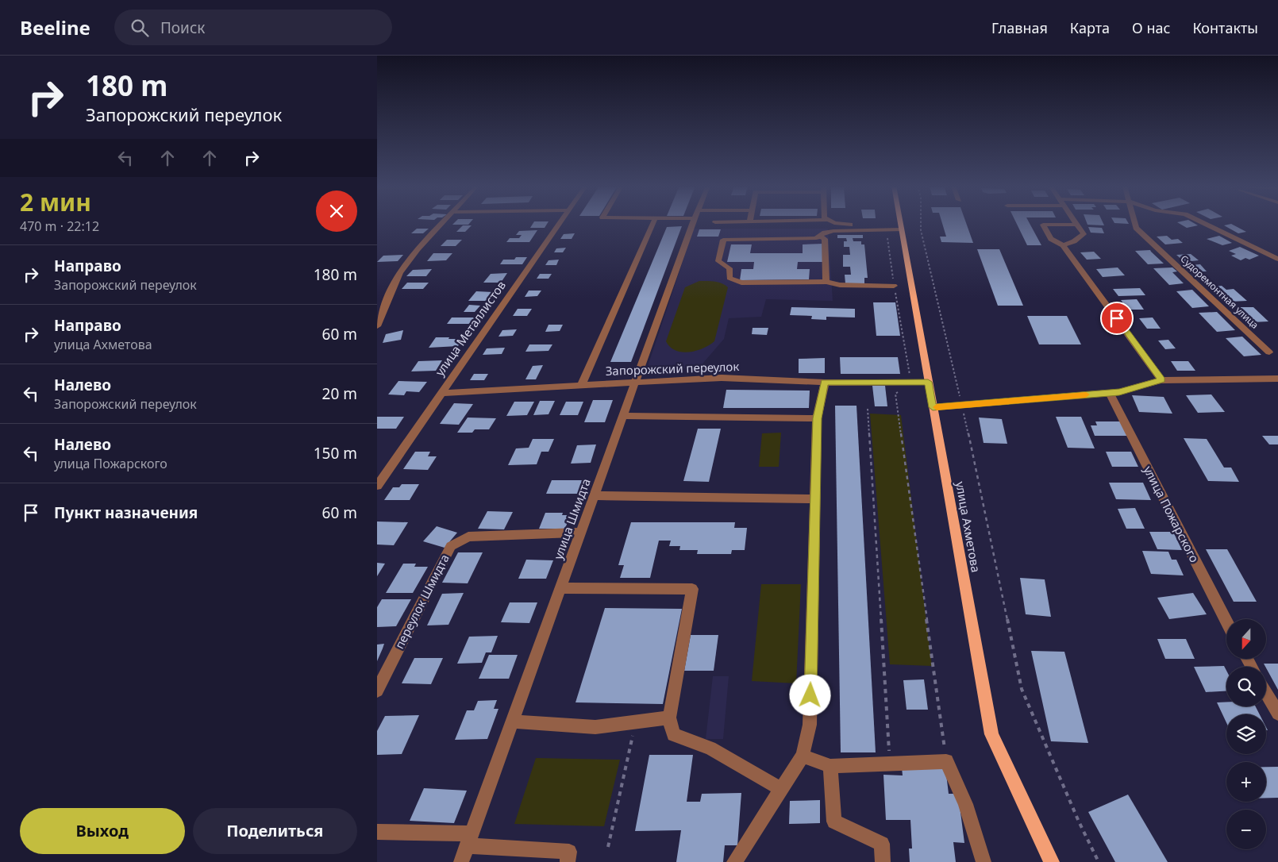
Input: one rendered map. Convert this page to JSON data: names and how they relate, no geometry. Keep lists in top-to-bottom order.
{
  "streets": {
    "main road": ["улица Ахметова"],
    "street": [
      "Судоремонтная улица",
      "улица Металлистов",
      "Запорожский переулок",
      "улица Пожарского",
      "улица Шмидта",
      "переулок Шмидта"
    ]
  },
  "crossings": [
    ["улица Металлистов", "Запорожский переулок"],
    ["Запорожский переулок", "улица Шмидта"],
    ["Запорожский переулок", "улица Ахметова"],
    ["улица Шмидта", "переулок Шмидта"]
  ],
  "north": "bottom",
  "page": {
    "header": "Beeline",
    "search": "Поиск",
    "nav": [
      "Главная",
      "Карта",
      "О нас",
      "Контакты"
    ],
    "turn": ["180 m", "Запорожский переулок"],
    "heading": ["2 мин", "470 m · 22:12"],
    "list": [
      {
        "name": "Направо",
        "note": "Запорожский переулок",
        "value": "180 m"
      },
      {
        "name": "Направо",
        "note": "улица Ахметова",
        "value": "60 m"
      },
      {
        "name": "Налево",
        "note": "Запорожский переулок",
        "value": "20 m"
      },
      {
        "name": "Налево",
        "note": "улица Пожарского",
        "value": "150 m"
      },
      {
        "name": "Пункт назначения",
        "value": "60 m"
      }
    ],
    "map_buttons": ["+", "−"],
    "buttons": ["Выход", "Поделиться"]
  }
}
